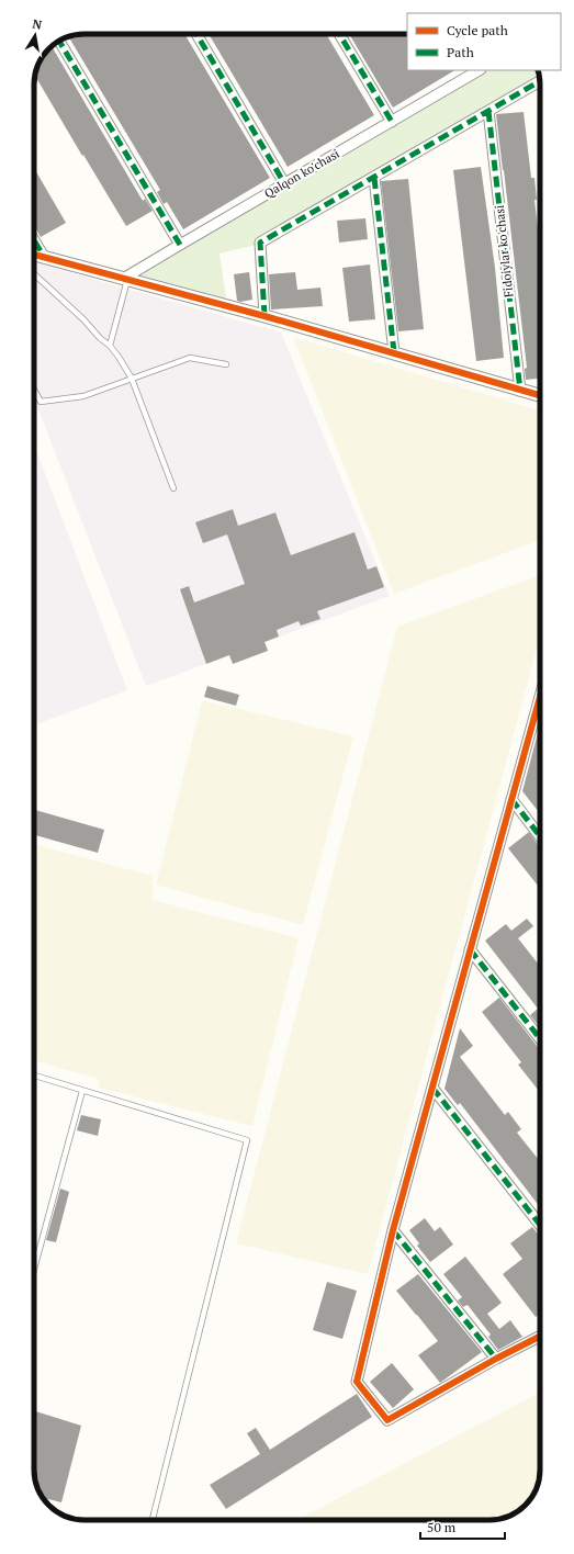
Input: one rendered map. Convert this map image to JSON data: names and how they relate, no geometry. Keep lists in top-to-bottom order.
{
  "streets": {
    "street": ["Qalqon ko'chasi", "Fidoiylar ko'chasi"]
  },
  "legend": ["Cycle path", "Path"],
  "scale_bar": "50 m",
  "north": "top"
}
